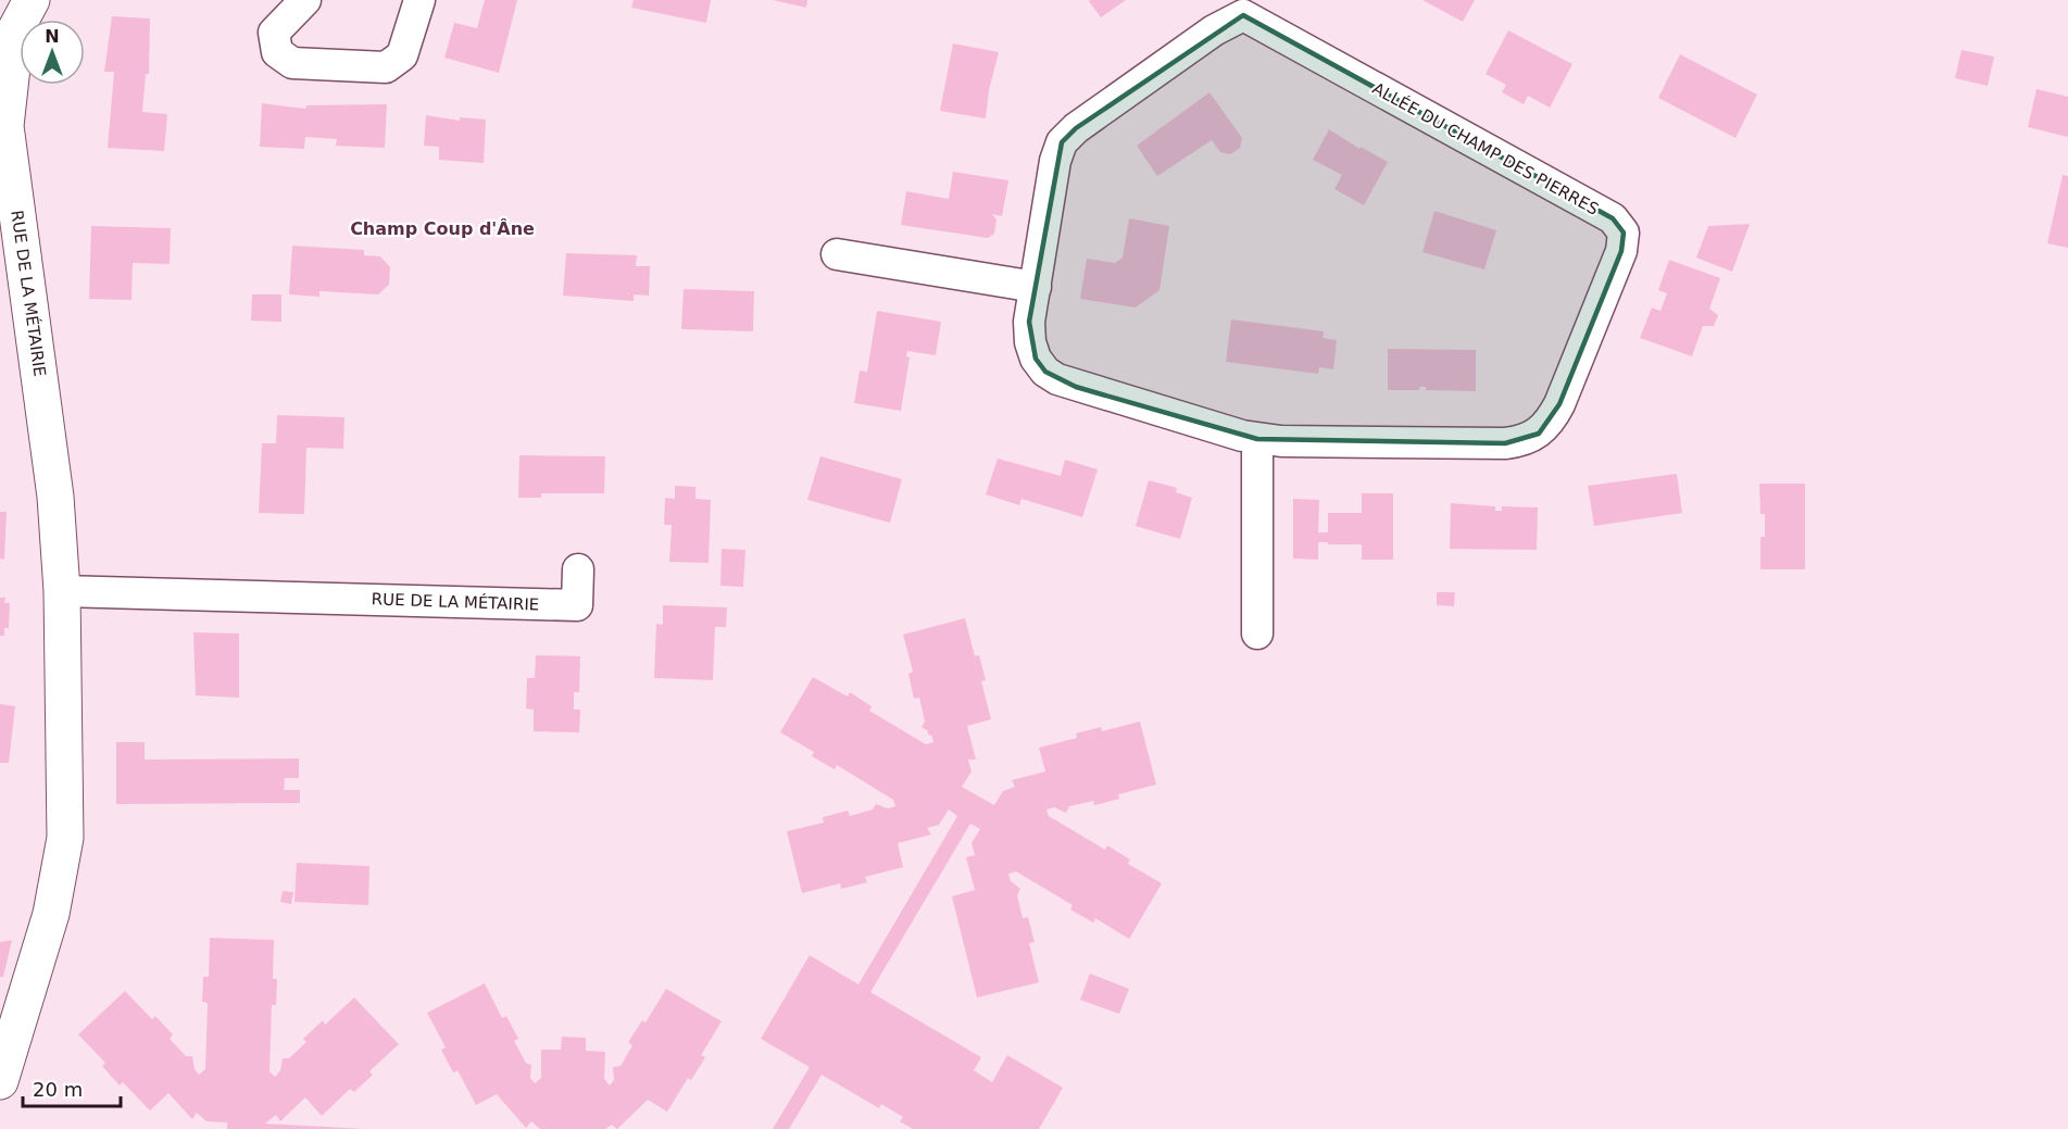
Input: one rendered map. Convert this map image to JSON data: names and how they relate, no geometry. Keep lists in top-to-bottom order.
{
  "streets": {
    "street": ["ALLÉE DU CHAMP DES PIERRES", "RUE DE LA MÉTAIRIE"]
  },
  "districts": ["Champ Coup d'Âne"],
  "scale_bar": "20 m",
  "north": "top"
}
